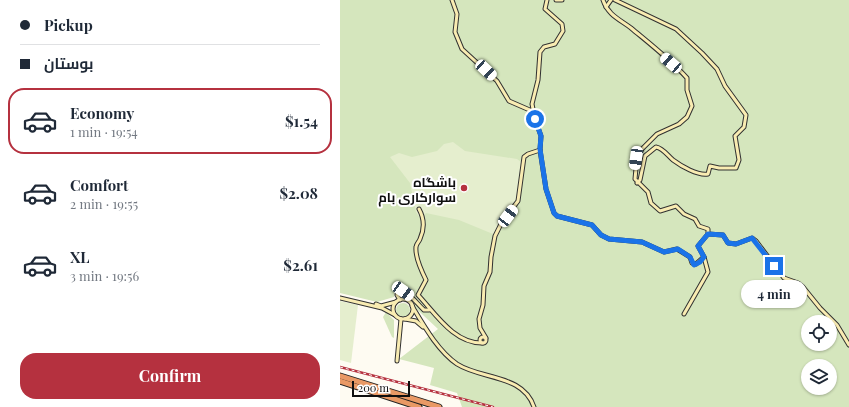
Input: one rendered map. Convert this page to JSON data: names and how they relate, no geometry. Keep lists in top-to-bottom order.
{
  "places": ["باشگاه سوارکاری بام"],
  "scale_bar": "200 m",
  "page": {
    "banner": ["Pickup", "بوستان"],
    "list": [
      {
        "name": "Economy",
        "note": "1 min · 19:54",
        "value": "$1.54"
      },
      {
        "name": "Comfort",
        "note": "2 min · 19:55",
        "value": "$2.08"
      },
      {
        "name": "XL",
        "note": "3 min · 19:56",
        "value": "$2.61"
      }
    ],
    "bubble": "4 min",
    "buttons": "Confirm",
    "scale": "200 m"
  }
}
